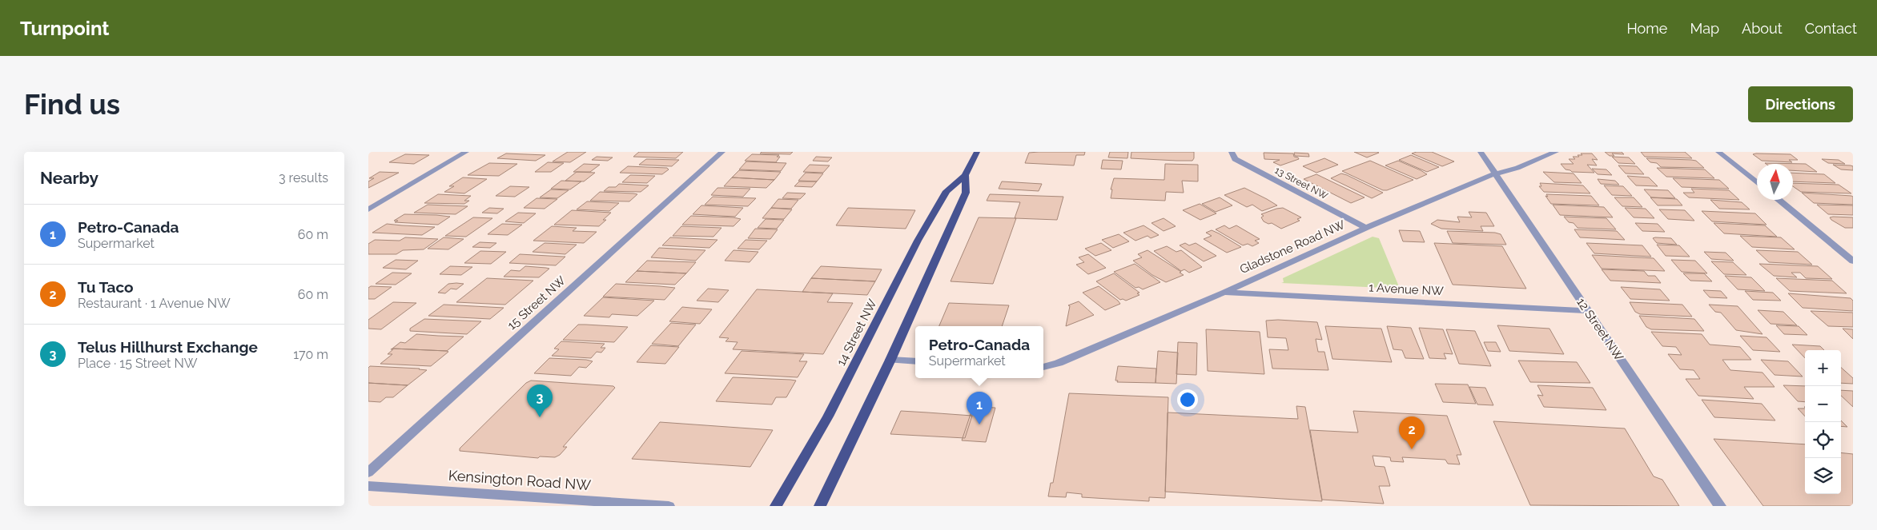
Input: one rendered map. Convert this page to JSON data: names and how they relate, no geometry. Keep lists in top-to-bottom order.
{
  "streets": {
    "main road": ["14 Street NW"],
    "street": [
      "13 Street NW",
      "Gladstone Road NW",
      "1 Avenue NW",
      "15 Street NW",
      "12 Street NW",
      "Kensington Road NW"
    ]
  },
  "crossings": [
    ["13 Street NW", "Gladstone Road NW"],
    ["Gladstone Road NW", "1 Avenue NW"],
    ["Gladstone Road NW", "12 Street NW"],
    ["1 Avenue NW", "12 Street NW"]
  ],
  "north": "top",
  "page": {
    "header": "Turnpoint",
    "nav": [
      "Home",
      "Map",
      "About",
      "Contact"
    ],
    "buttons": "Directions",
    "title": "Find us",
    "heading": ["Nearby", "3 results"],
    "list": [
      {
        "mark": "1",
        "name": "Petro-Canada",
        "note": "Supermarket",
        "value": "60 m"
      },
      {
        "mark": "2",
        "name": "Tu Taco",
        "note": "Restaurant · 1 Avenue NW",
        "value": "60 m"
      },
      {
        "mark": "3",
        "name": "Telus Hillhurst Exchange",
        "note": "Place · 15 Street NW",
        "value": "170 m"
      }
    ],
    "popup": ["Petro-Canada", "Supermarket"],
    "map_buttons": ["+", "−"],
    "pins": ["3", "1", "2"]
  }
}
